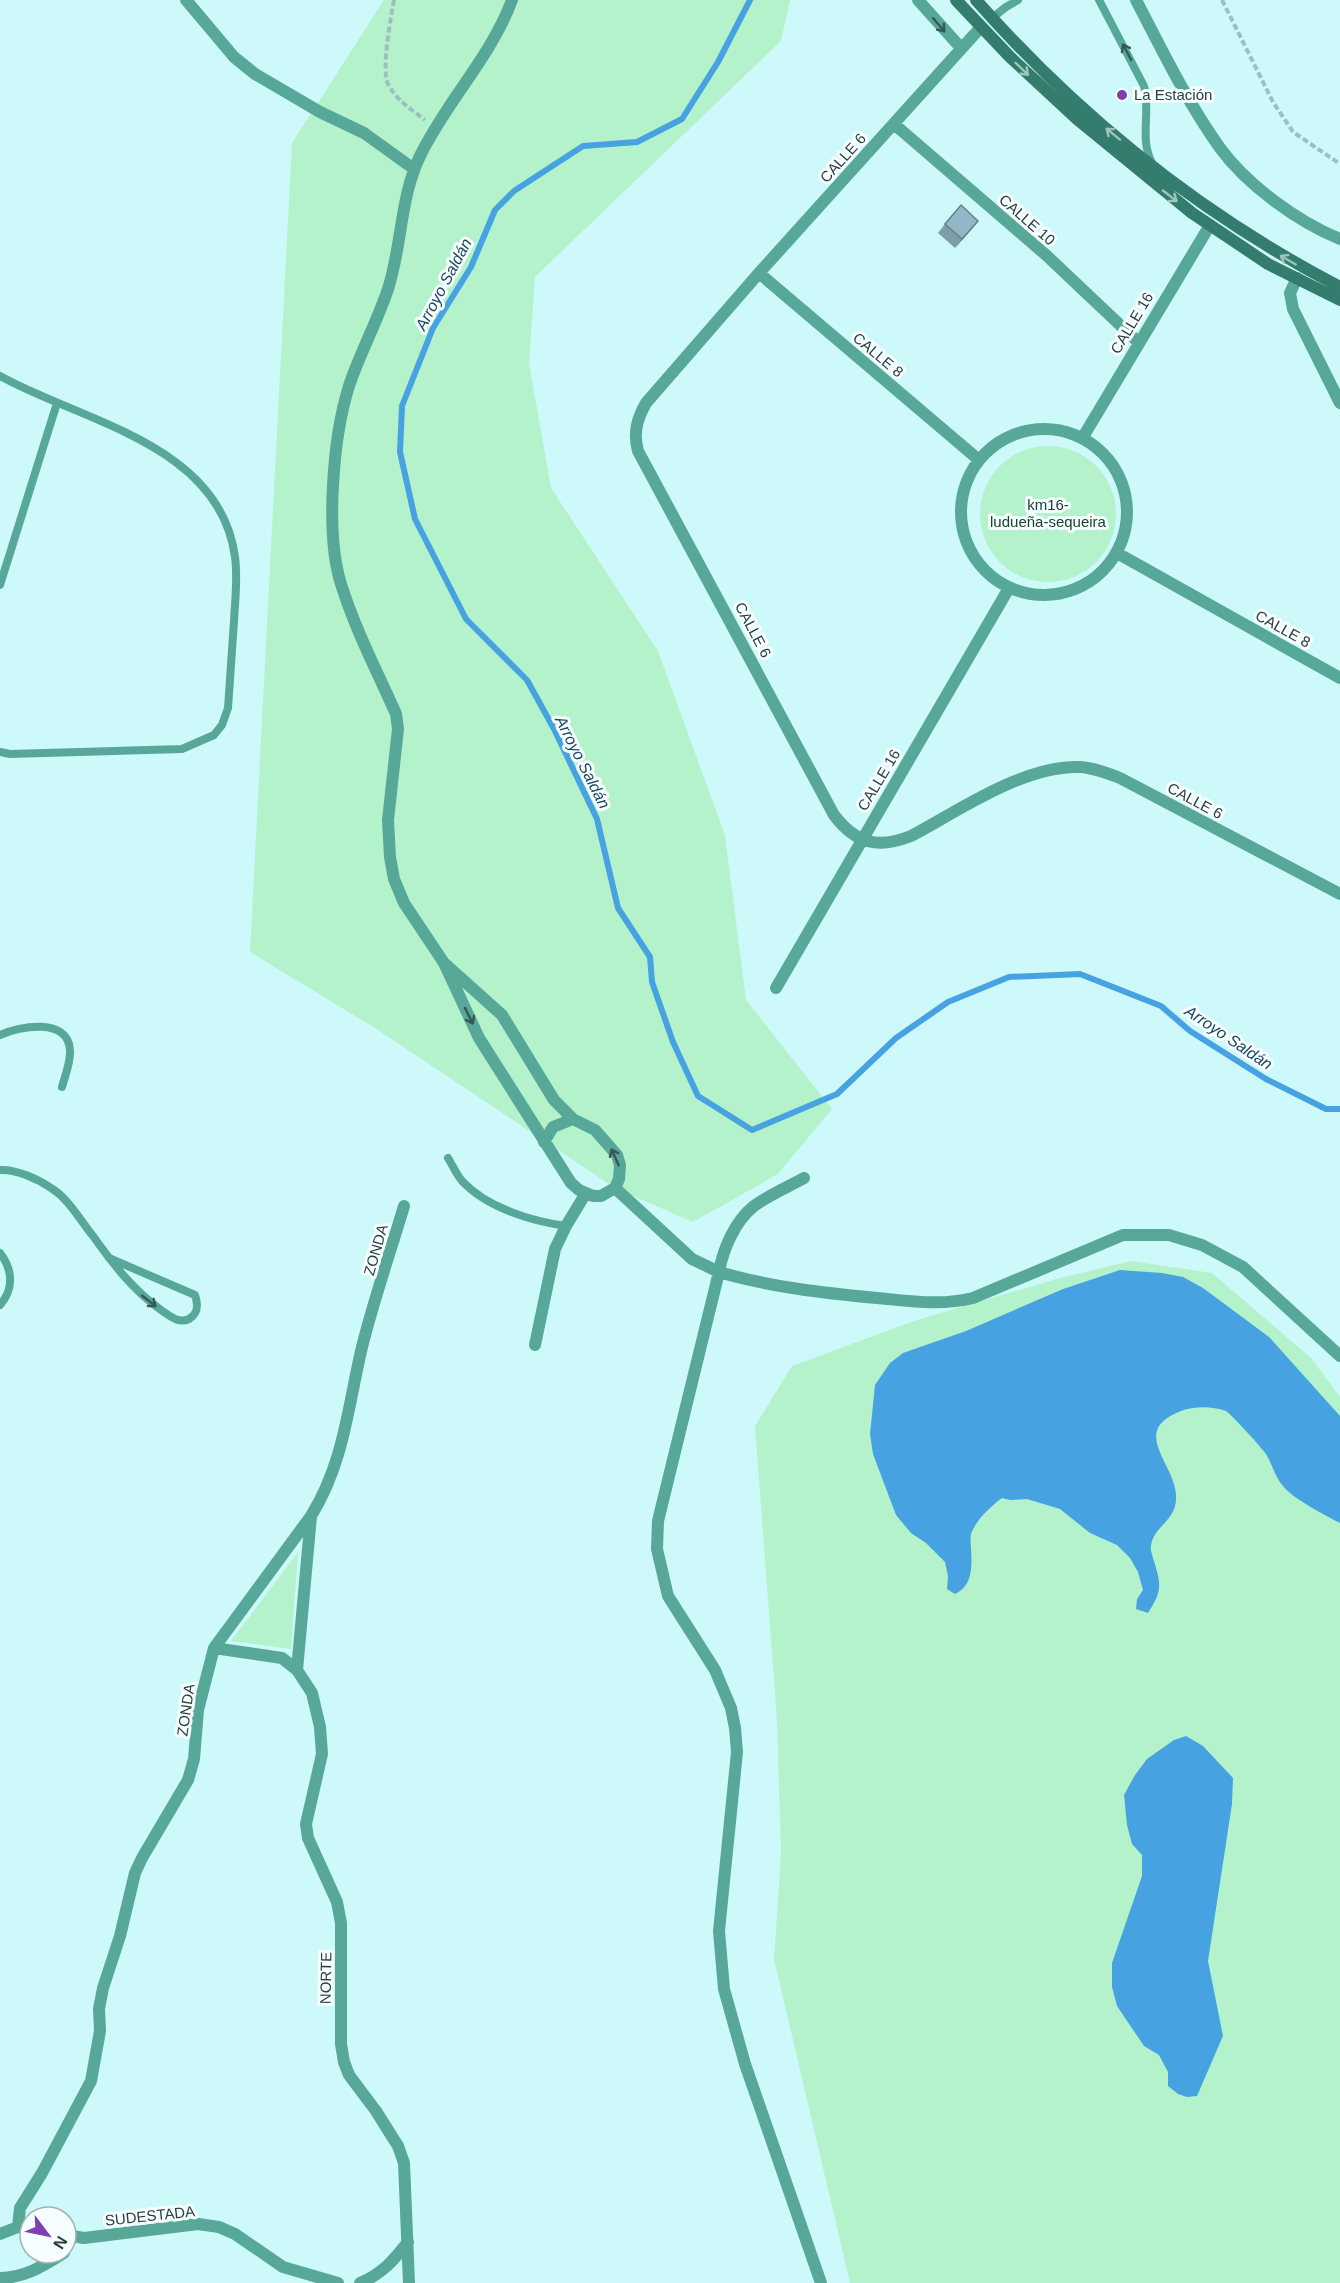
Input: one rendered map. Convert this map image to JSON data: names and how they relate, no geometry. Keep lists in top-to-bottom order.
{
  "streets": {
    "street": [
      "CALLE 6",
      "CALLE 10",
      "CALLE 16",
      "CALLE 8",
      "ZONDA",
      "NORTE",
      "SUDESTADA"
    ]
  },
  "crossings": [
    ["CALLE 6", "CALLE 10"],
    ["CALLE 6", "CALLE 16"],
    ["CALLE 6", "CALLE 8"],
    ["CALLE 10", "CALLE 16"],
    ["CALLE 16", "CALLE 8"]
  ],
  "water": ["Arroyo Saldán"],
  "parks": ["km16- ludueña-sequeira"],
  "places": ["La Estación"],
  "north": "bottom right"
}
